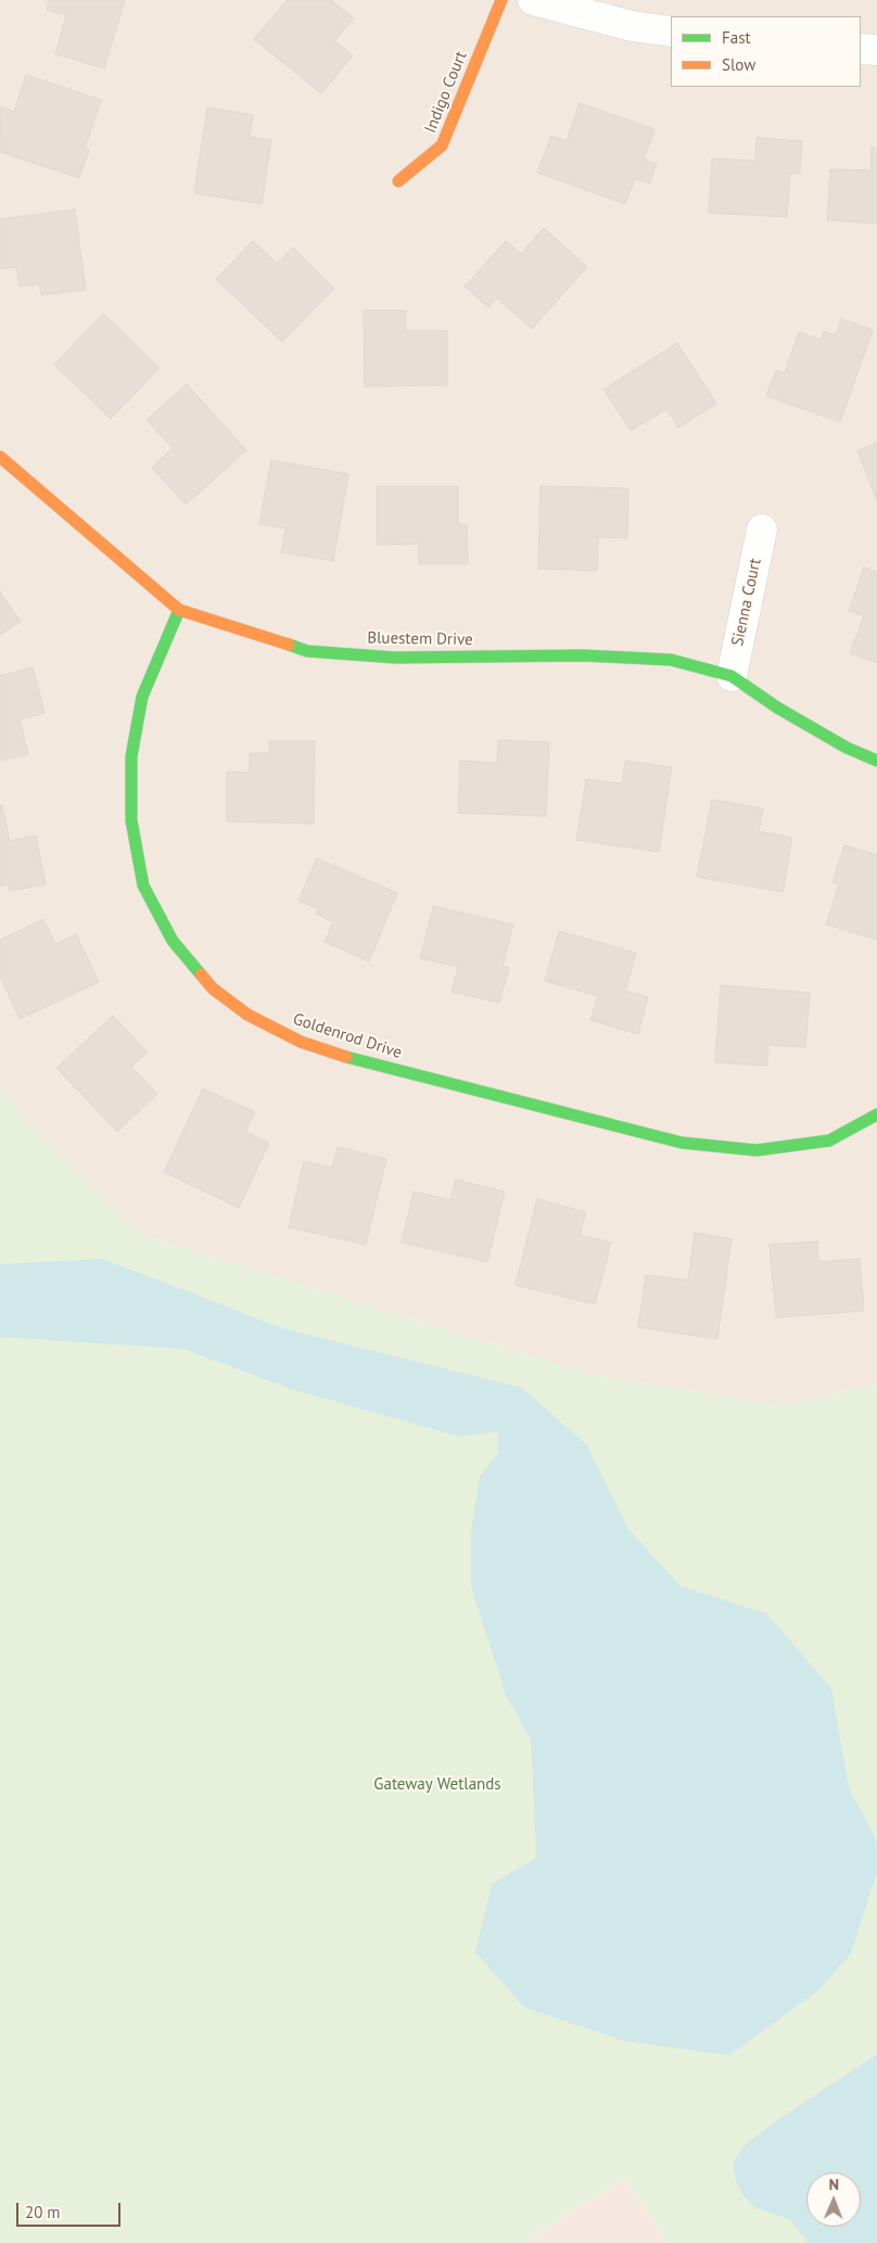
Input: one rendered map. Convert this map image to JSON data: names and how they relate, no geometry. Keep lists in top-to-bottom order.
{
  "streets": {
    "street": [
      "Indigo Court",
      "Sienna Court",
      "Bluestem Drive",
      "Goldenrod Drive"
    ]
  },
  "crossings": [
    ["Sienna Court", "Bluestem Drive"],
    ["Bluestem Drive", "Goldenrod Drive"]
  ],
  "parks": ["Gateway Wetlands"],
  "legend": ["Fast", "Slow"],
  "scale_bar": "20 m",
  "north": "top"
}
